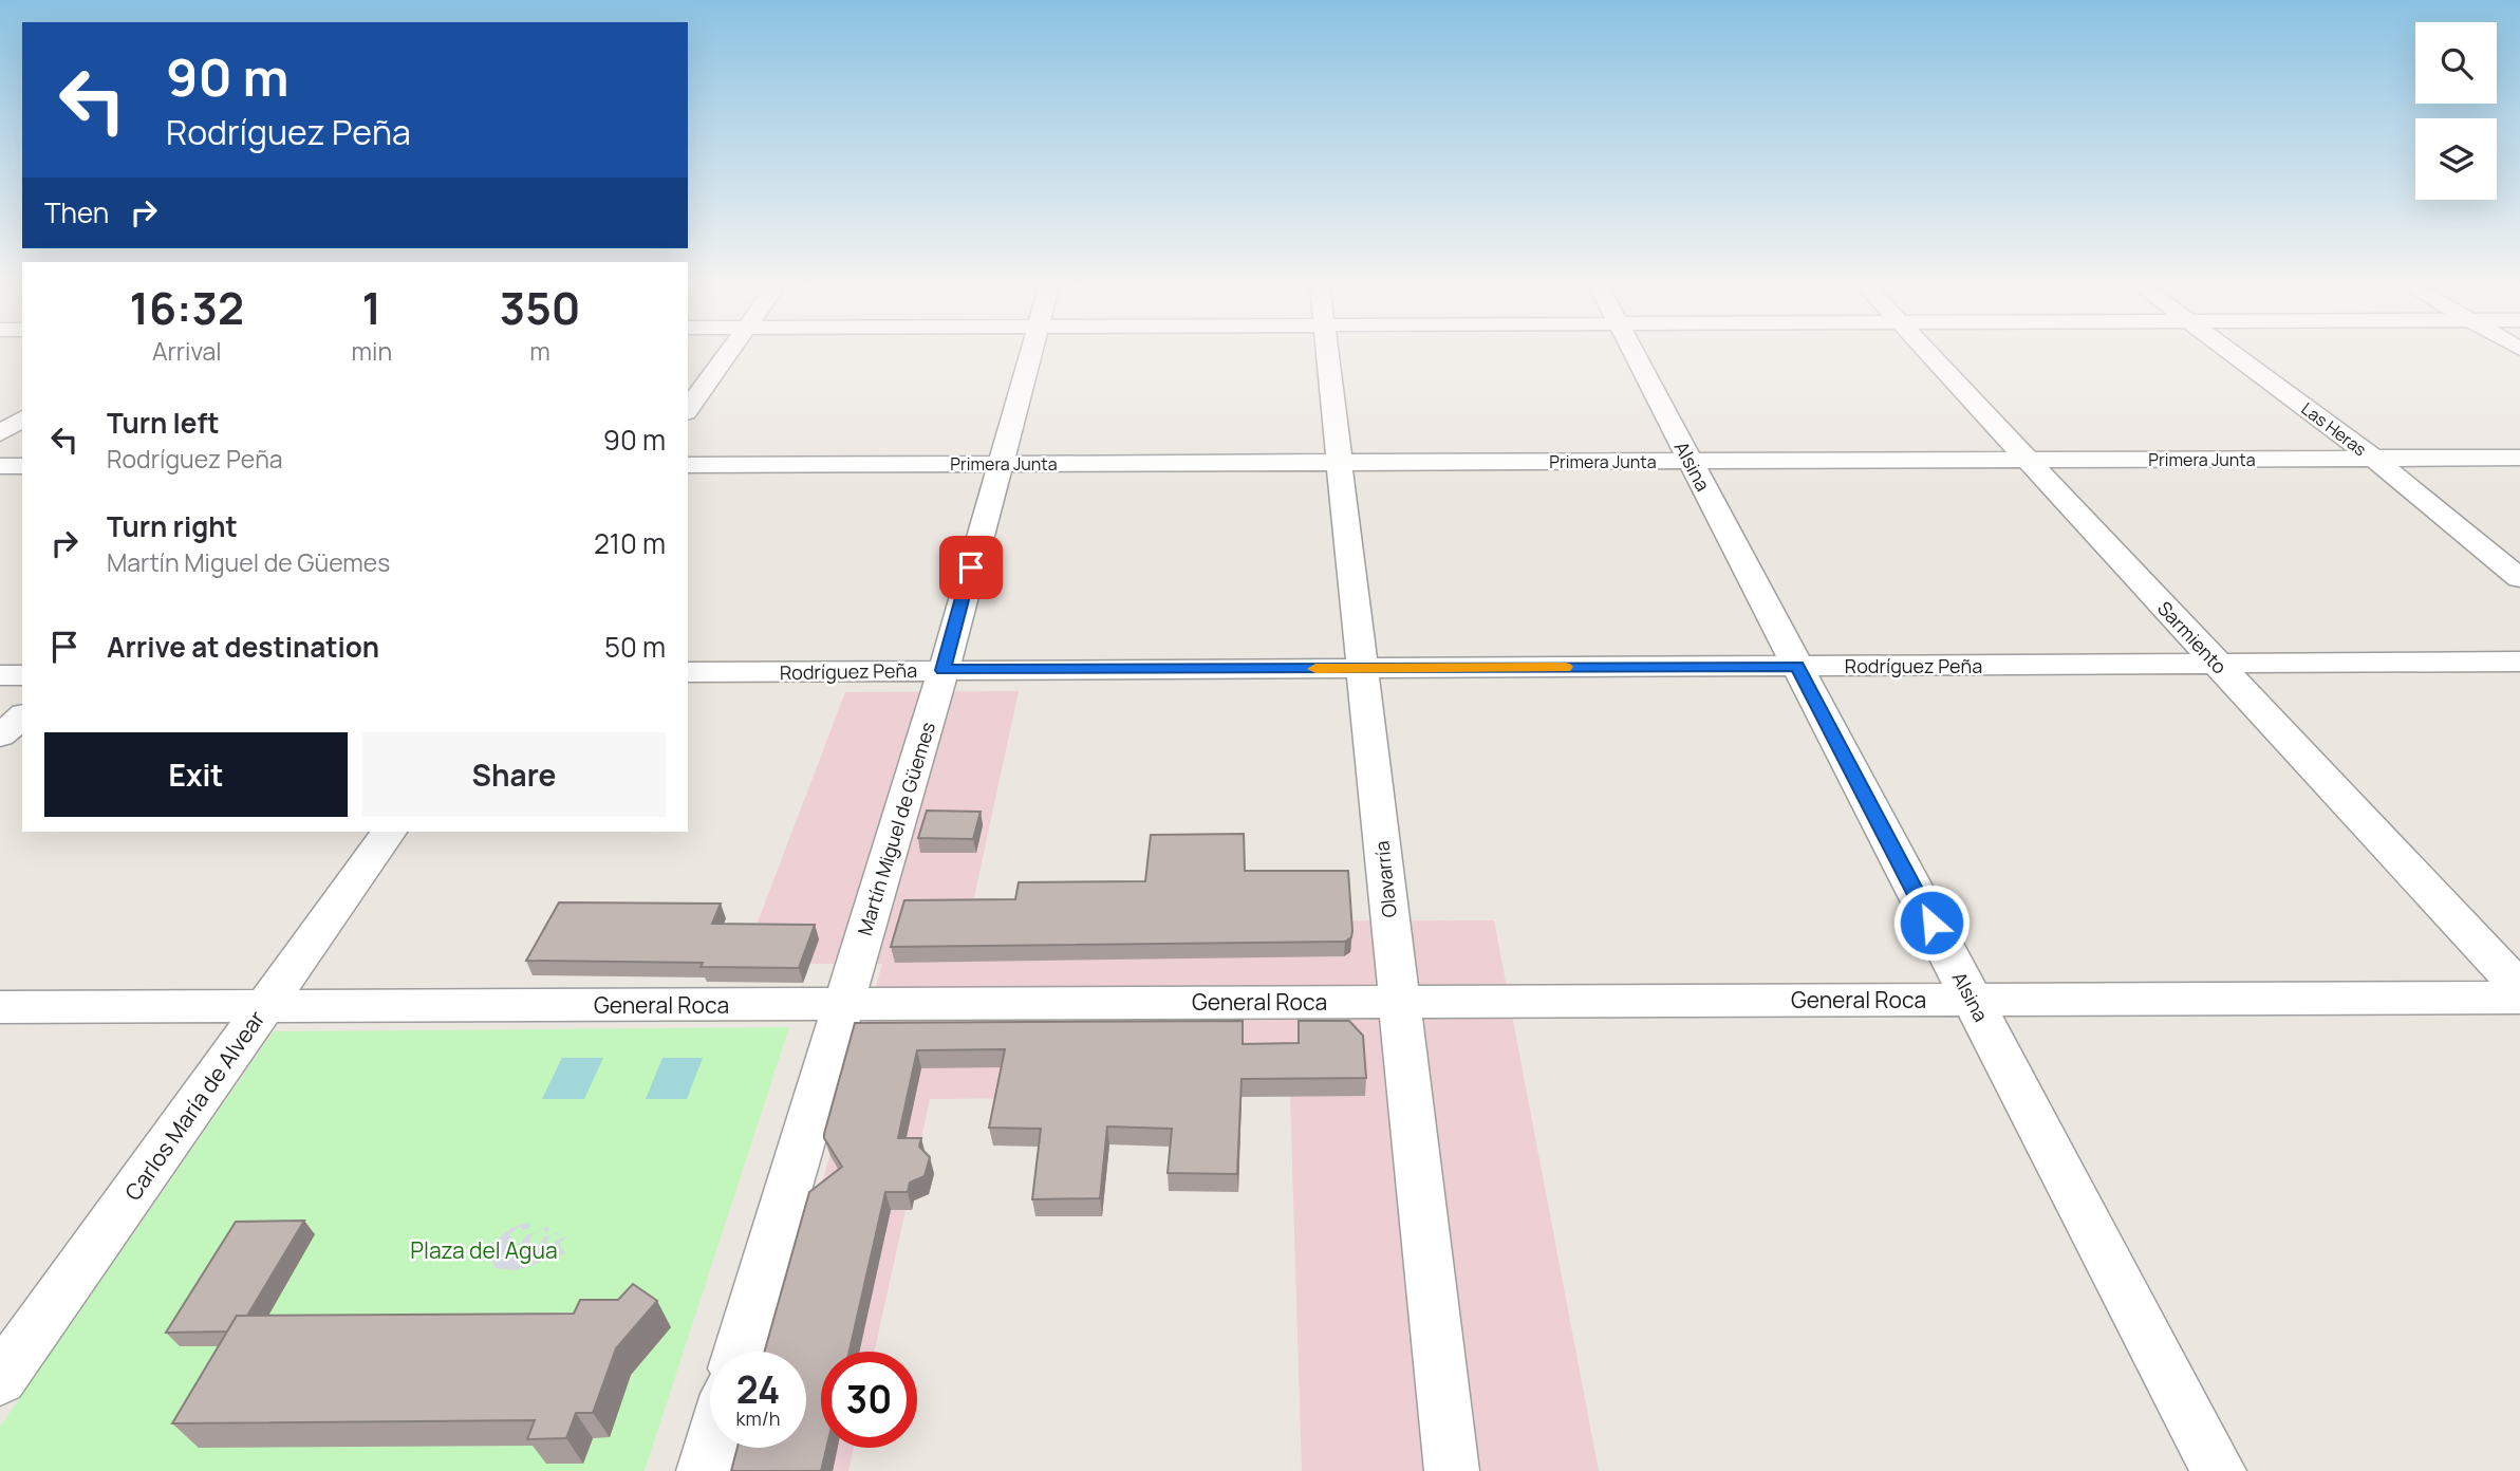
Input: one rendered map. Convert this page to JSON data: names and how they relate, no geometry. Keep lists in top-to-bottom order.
{
  "streets": {
    "street": [
      "Las Heras",
      "Primera Junta",
      "Alsina",
      "Sarmiento",
      "Rodríguez Peña",
      "Martín Miguel de Güemes",
      "Olavarría",
      "General Roca",
      "Carlos María de Alvear"
    ]
  },
  "crossings": [
    ["Las Heras", "Primera Junta"],
    ["Primera Junta", "Alsina"],
    ["Primera Junta", "Sarmiento"],
    ["Primera Junta", "Martín Miguel de Güemes"],
    ["Primera Junta", "Olavarría"],
    ["Alsina", "Rodríguez Peña"],
    ["Alsina", "General Roca"],
    ["Sarmiento", "Rodríguez Peña"],
    ["Rodríguez Peña", "Martín Miguel de Güemes"],
    ["Rodríguez Peña", "Olavarría"],
    ["Martín Miguel de Güemes", "General Roca"],
    ["Olavarría", "General Roca"],
    ["General Roca", "Carlos María de Alvear"]
  ],
  "parks": ["Plaza del Agua"],
  "page": {
    "turn": ["90 m", "Rodríguez Peña"],
    "then": "Then",
    "eta": [
      "16:32",
      "Arrival",
      "1",
      "min",
      "350",
      "m"
    ],
    "list": [
      {
        "name": "Turn left",
        "note": "Rodríguez Peña",
        "value": "90 m"
      },
      {
        "name": "Turn right",
        "note": "Martín Miguel de Güemes",
        "value": "210 m"
      },
      {
        "name": "Arrive at destination",
        "value": "50 m"
      }
    ],
    "buttons": ["Exit", "Share"],
    "speed": "24 km/h",
    "limit": "30"
  }
}
